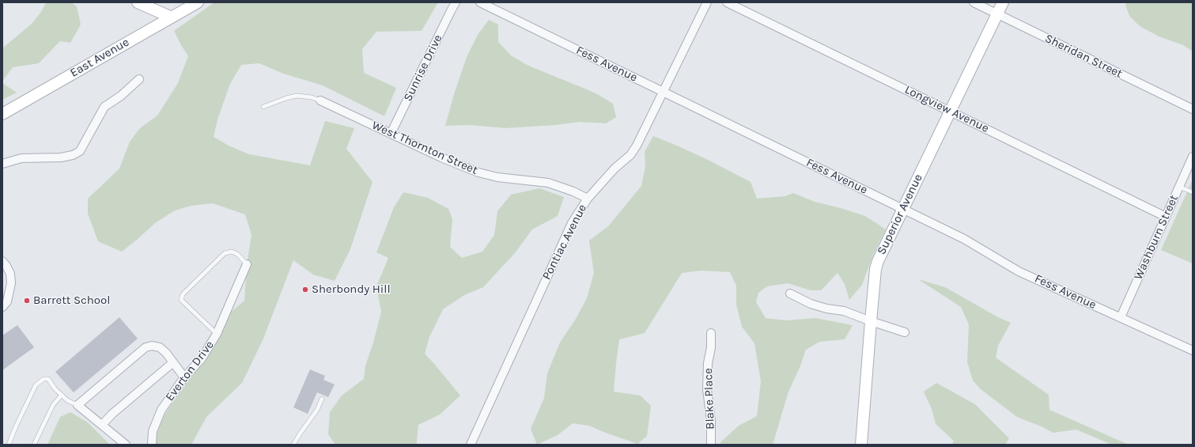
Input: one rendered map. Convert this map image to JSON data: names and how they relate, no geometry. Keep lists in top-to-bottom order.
{
  "streets": {
    "street": [
      "Sheridan Street",
      "East Avenue",
      "Fess Avenue",
      "Sunrise Drive",
      "Longview Avenue",
      "West Thornton Street",
      "Superior Avenue",
      "Washburn Street",
      "Pontiac Avenue",
      "Everton Drive",
      "Blake Place"
    ]
  },
  "crossings": [
    ["Sheridan Street", "Superior Avenue"],
    ["Fess Avenue", "Superior Avenue"],
    ["Fess Avenue", "Washburn Street"],
    ["Fess Avenue", "Pontiac Avenue"],
    ["Sunrise Drive", "West Thornton Street"],
    ["Longview Avenue", "Superior Avenue"],
    ["Longview Avenue", "Washburn Street"],
    ["West Thornton Street", "Pontiac Avenue"]
  ],
  "places": ["Sherbondy Hill", "Barrett School"]
}
